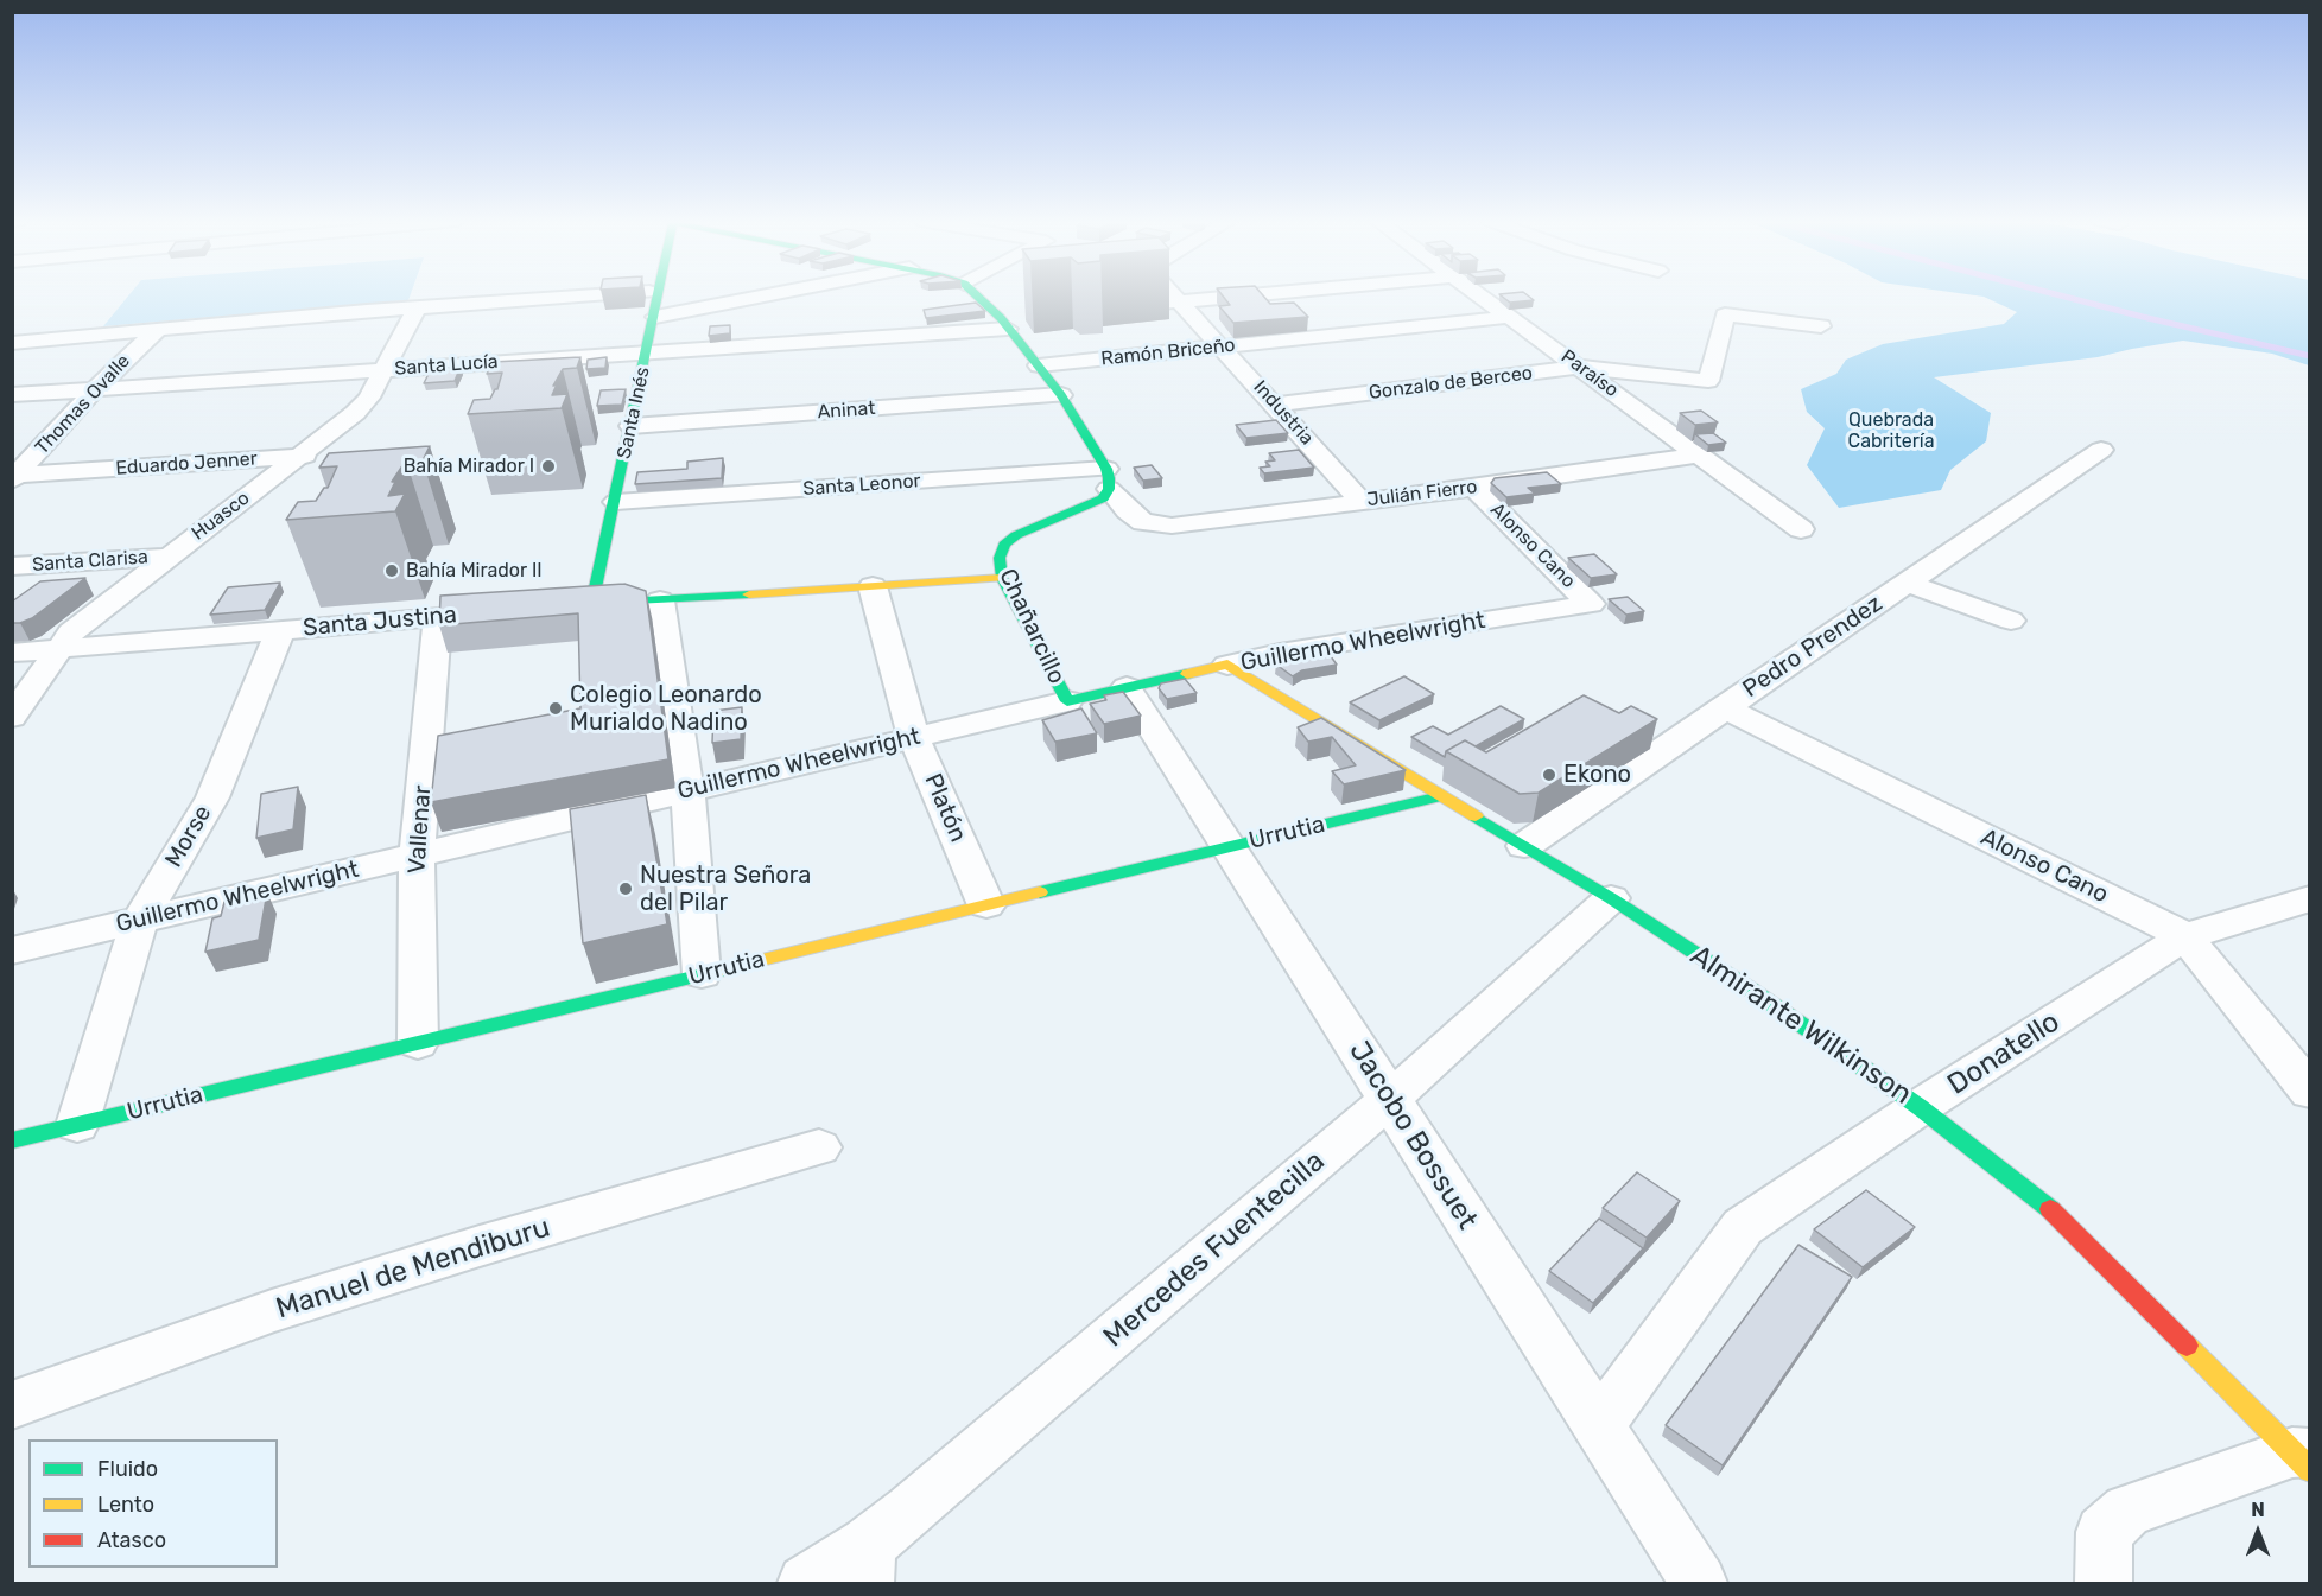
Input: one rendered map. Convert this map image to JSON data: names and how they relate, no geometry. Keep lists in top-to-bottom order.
{
  "streets": {
    "street": [
      "Ramón Briceño",
      "Santa Lucía",
      "Paraíso",
      "Gonzalo de Berceo",
      "Thomas Ovalle",
      "Aninat",
      "Santa Inés",
      "Industria",
      "Eduardo Jenner",
      "Santa Leonor",
      "Julián Fierro",
      "Huasco",
      "Alonso Cano",
      "Santa Clarisa",
      "Santa Justina",
      "Chañarcillo",
      "Guillermo Wheelwright",
      "Pedro Prendez",
      "Platón",
      "Vallenar",
      "Urrutia",
      "Morse",
      "Almirante Wilkinson",
      "Donatello",
      "Jacobo Bossuet",
      "Mercedes Fuentecilla",
      "Manuel de Mendiburu"
    ]
  },
  "crossings": [
    ["Ramón Briceño", "Paraíso"],
    ["Ramón Briceño", "Industria"],
    ["Santa Lucía", "Thomas Ovalle"],
    ["Santa Lucía", "Santa Inés"],
    ["Santa Lucía", "Huasco"],
    ["Paraíso", "Gonzalo de Berceo"],
    ["Paraíso", "Julián Fierro"],
    ["Gonzalo de Berceo", "Industria"],
    ["Thomas Ovalle", "Eduardo Jenner"],
    ["Aninat", "Santa Inés"],
    ["Santa Inés", "Santa Leonor"],
    ["Industria", "Julián Fierro"],
    ["Eduardo Jenner", "Huasco"],
    ["Santa Leonor", "Julián Fierro"],
    ["Santa Leonor", "Chañarcillo"],
    ["Julián Fierro", "Alonso Cano"],
    ["Julián Fierro", "Chañarcillo"],
    ["Huasco", "Santa Clarisa"],
    ["Huasco", "Santa Justina"],
    ["Alonso Cano", "Guillermo Wheelwright"],
    ["Alonso Cano", "Pedro Prendez"],
    ["Alonso Cano", "Donatello"],
    ["Santa Justina", "Vallenar"],
    ["Santa Justina", "Morse"],
    ["Chañarcillo", "Guillermo Wheelwright"],
    ["Guillermo Wheelwright", "Platón"],
    ["Guillermo Wheelwright", "Vallenar"],
    ["Guillermo Wheelwright", "Morse"],
    ["Guillermo Wheelwright", "Almirante Wilkinson"],
    ["Guillermo Wheelwright", "Jacobo Bossuet"],
    ["Pedro Prendez", "Almirante Wilkinson"],
    ["Platón", "Urrutia"],
    ["Vallenar", "Urrutia"],
    ["Urrutia", "Morse"],
    ["Urrutia", "Almirante Wilkinson"],
    ["Urrutia", "Jacobo Bossuet"],
    ["Almirante Wilkinson", "Donatello"],
    ["Almirante Wilkinson", "Mercedes Fuentecilla"],
    ["Donatello", "Jacobo Bossuet"],
    ["Jacobo Bossuet", "Mercedes Fuentecilla"]
  ],
  "parks": ["Quebrada Cabritería"],
  "places": [
    "Bahía Mirador I",
    "Bahía Mirador II",
    "Colegio Leonardo Murialdo Nadino",
    "Ekono",
    "Nuestra Señora del Pilar"
  ],
  "legend": ["Fluido", "Lento", "Atasco"],
  "north": "top"
}
